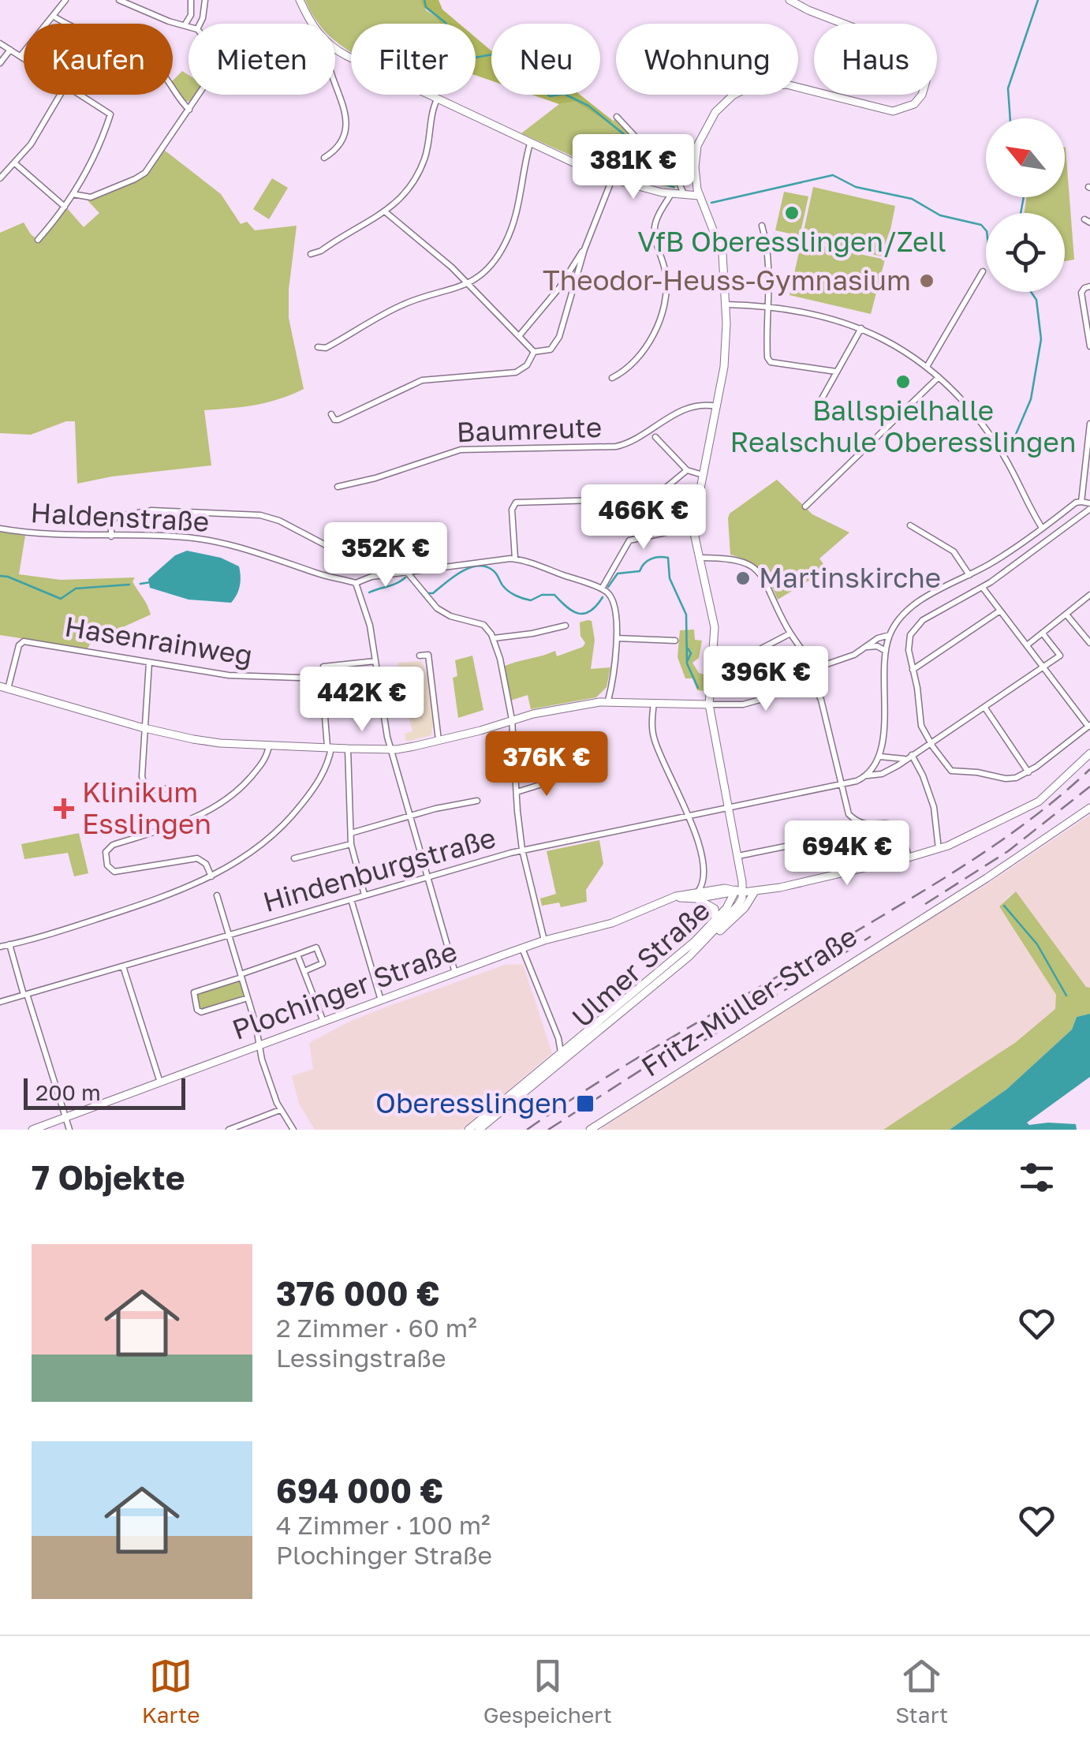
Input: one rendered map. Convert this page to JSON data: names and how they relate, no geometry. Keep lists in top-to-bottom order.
{
  "streets": {
    "street": [
      "Baumreute",
      "Haldenstraße",
      "Hasenrainweg",
      "Hindenburgstraße",
      "Ulmer Straße",
      "Plochinger Straße",
      "Fritz-Müller-Straße"
    ]
  },
  "crossings": [
    ["Ulmer Straße", "Plochinger Straße"]
  ],
  "places": {
    "other": [
      "VfB Oberesslingen/Zell",
      "Theodor-Heuss-Gymnasium",
      "Ballspielhalle Realschule Oberesslingen",
      "Martinskirche"
    ],
    "health": ["Klinikum Esslingen"],
    "transit": ["Oberesslingen"]
  },
  "scale_bar": "200 m",
  "north": "top left",
  "page": {
    "chip": [
      "Kaufen",
      "Mieten",
      "Filter",
      "Neu",
      "Wohnung",
      "Haus"
    ],
    "price": [
      "381K €",
      "466K €",
      "352K €",
      "396K €",
      "442K €",
      "376K €",
      "694K €"
    ],
    "scale": "200 m",
    "heading": "7 Objekte",
    "list": [
      {
        "name": "376 000 €",
        "note": "2 Zimmer · 60 m² · Lessingstraße"
      },
      {
        "name": "694 000 €",
        "note": "4 Zimmer · 100 m² · Plochinger Straße"
      }
    ],
    "tabs": ["Karte", "Gespeichert", "Start"]
  }
}
